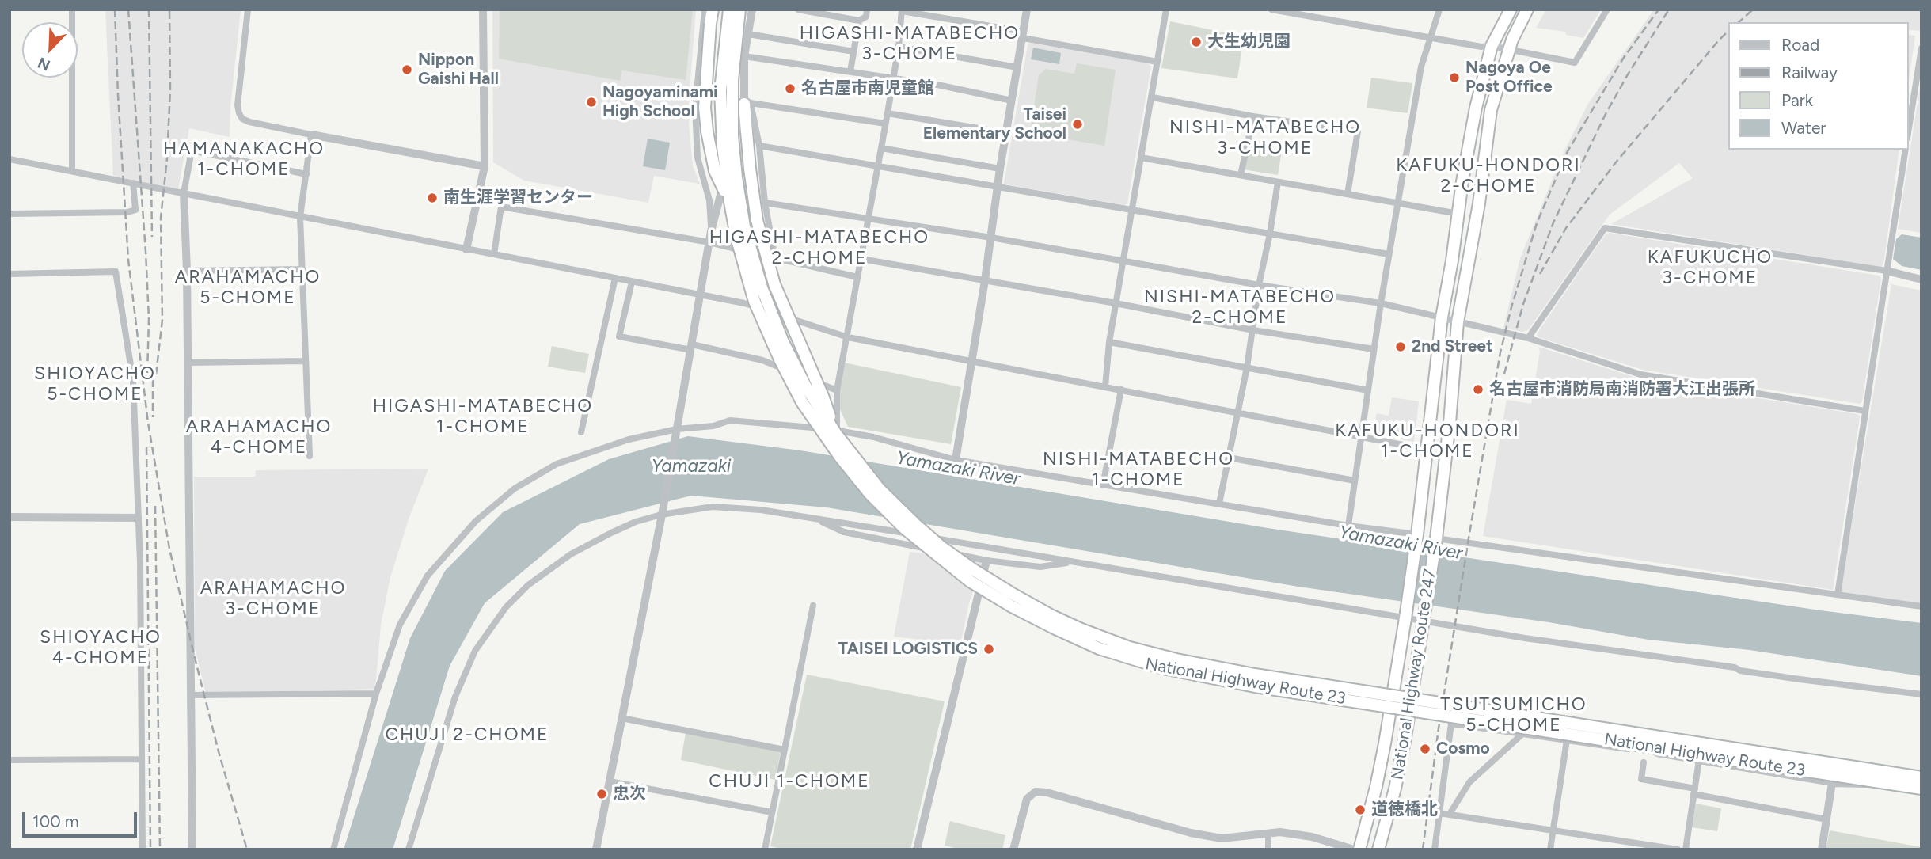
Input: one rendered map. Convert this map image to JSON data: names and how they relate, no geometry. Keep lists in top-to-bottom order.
{
  "streets": {
    "highway": ["National Highway Route 247", "National Highway Route 23"]
  },
  "districts": [
    "HIGASHI-MATABECHO 3-CHOME",
    "NISHI-MATABECHO 3-CHOME",
    "HAMANAKACHO 1-CHOME",
    "KAFUKU-HONDORI 2-CHOME",
    "HIGASHI-MATABECHO 2-CHOME",
    "KAFUKUCHO 3-CHOME",
    "ARAHAMACHO 5-CHOME",
    "NISHI-MATABECHO 2-CHOME",
    "SHIOYACHO 5-CHOME",
    "HIGASHI-MATABECHO 1-CHOME",
    "ARAHAMACHO 4-CHOME",
    "KAFUKU-HONDORI 1-CHOME",
    "NISHI-MATABECHO 1-CHOME",
    "ARAHAMACHO 3-CHOME",
    "SHIOYACHO 4-CHOME",
    "TSUTSUMICHO 5-CHOME",
    "CHUJI 2-CHOME",
    "CHUJI 1-CHOME"
  ],
  "water": ["Yamazaki", "Yamazaki River"],
  "places": [
    "大生幼児園",
    "Nippon Gaishi Hall",
    "Nagoya Oe Post Office",
    "名古屋市南児童館",
    "Nagoyaminami High School",
    "Taisei Elementary School",
    "南生涯学習センター",
    "2nd Street",
    "名古屋市消防局南消防署大江出張所",
    "TAISEI LOGISTICS",
    "Cosmo",
    "忠次",
    "道徳橋北"
  ],
  "legend": [
    "Road",
    "Railway",
    "Park",
    "Water"
  ],
  "scale_bar": "100 m",
  "north": "bottom left"
}
